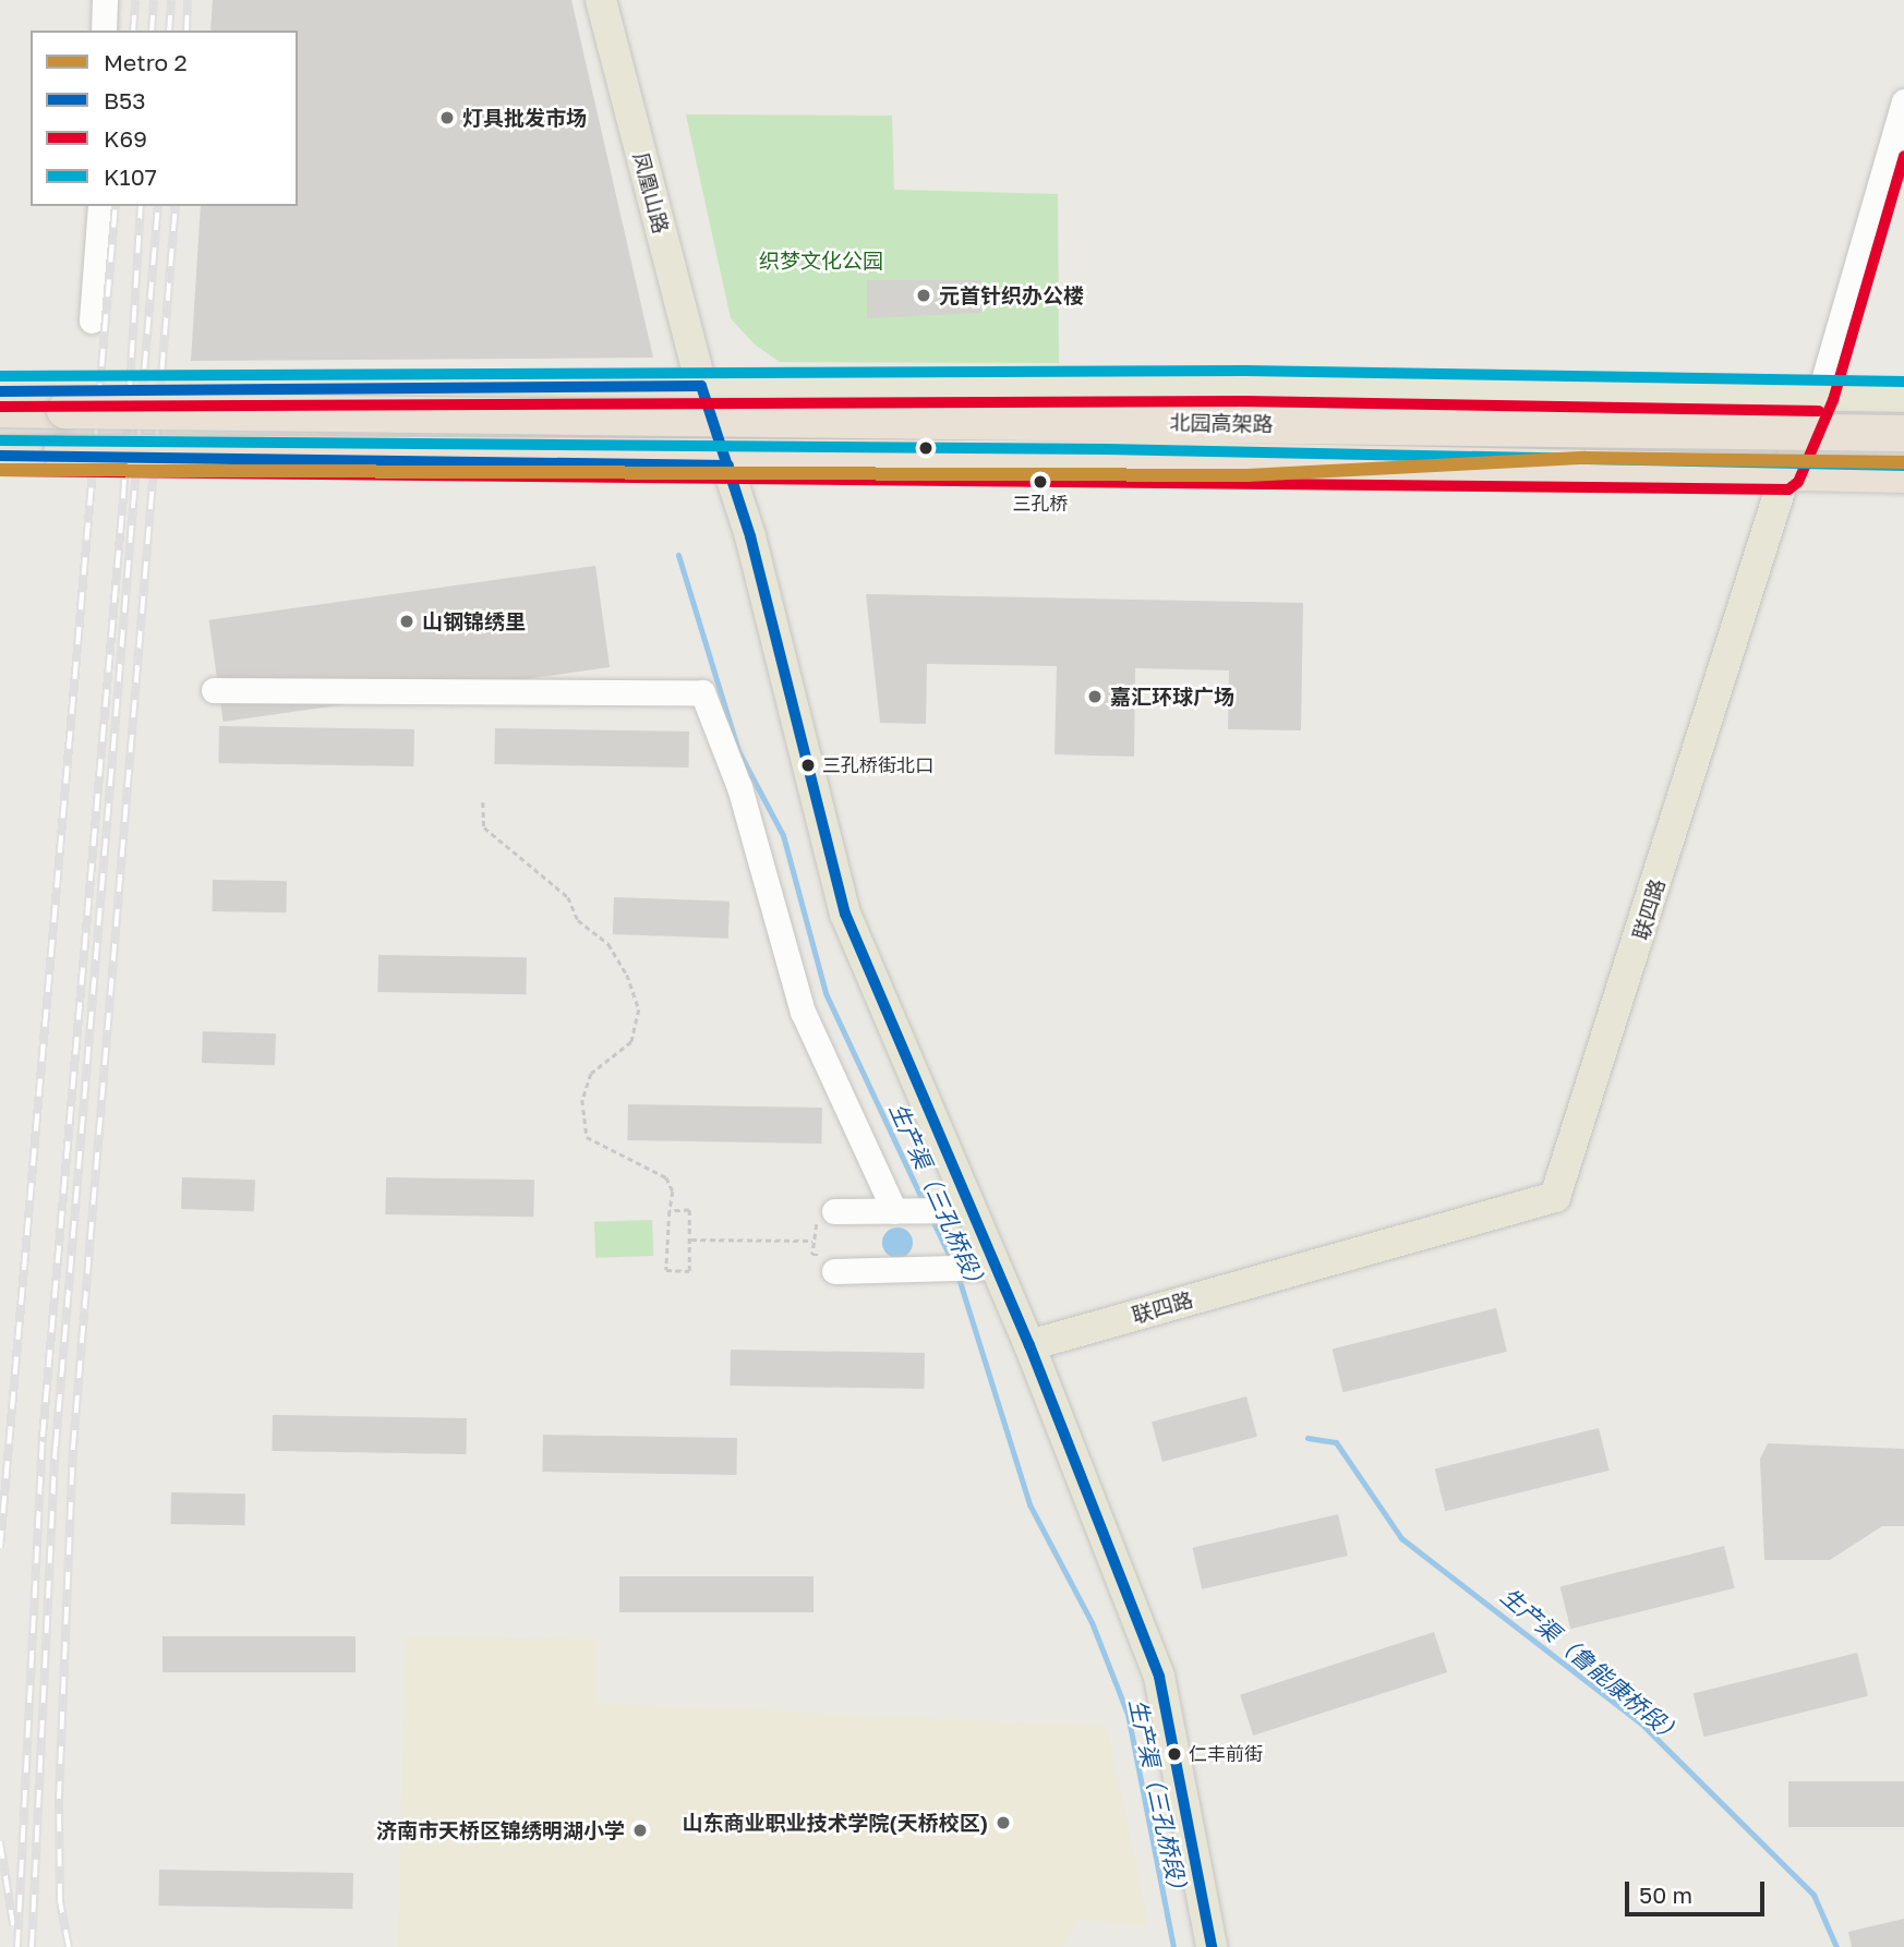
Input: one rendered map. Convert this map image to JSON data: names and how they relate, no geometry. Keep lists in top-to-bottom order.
{
  "streets": {
    "highway": ["北园高架路"],
    "main road": ["凤凰山路", "联四路"]
  },
  "crossings": [
    ["凤凰山路", "联四路"]
  ],
  "water": ["生产渠（三孔桥段）", "生产渠（鲁能康桥段）"],
  "parks": ["织梦文化公园"],
  "places": [
    "灯具批发市场",
    "元首针织办公楼",
    "三孔桥",
    "山钢锦绣里",
    "嘉汇环球广场",
    "三孔桥街北口",
    "仁丰前街",
    "山东商业职业技术学院(天桥校区)",
    "济南市天桥区锦绣明湖小学"
  ],
  "lines": [
    "transit line K69",
    "transit line K107",
    "transit line B53",
    "metro line 2"
  ],
  "legend": [
    "Metro 2",
    "B53",
    "K69",
    "K107"
  ],
  "scale_bar": "50 m"
}
